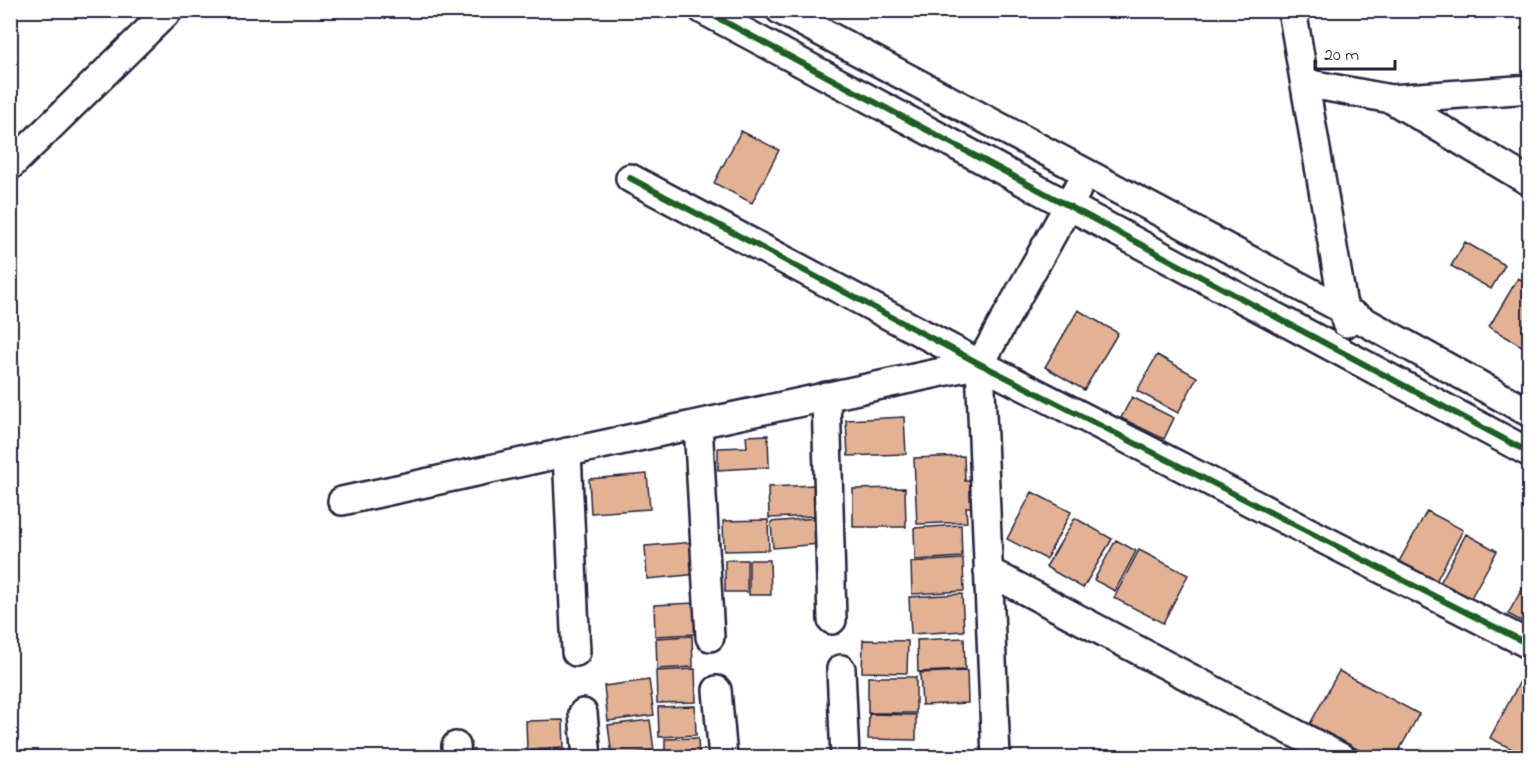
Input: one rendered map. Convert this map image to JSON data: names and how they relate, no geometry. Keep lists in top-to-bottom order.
{
  "scale_bar": "20 m"
}
